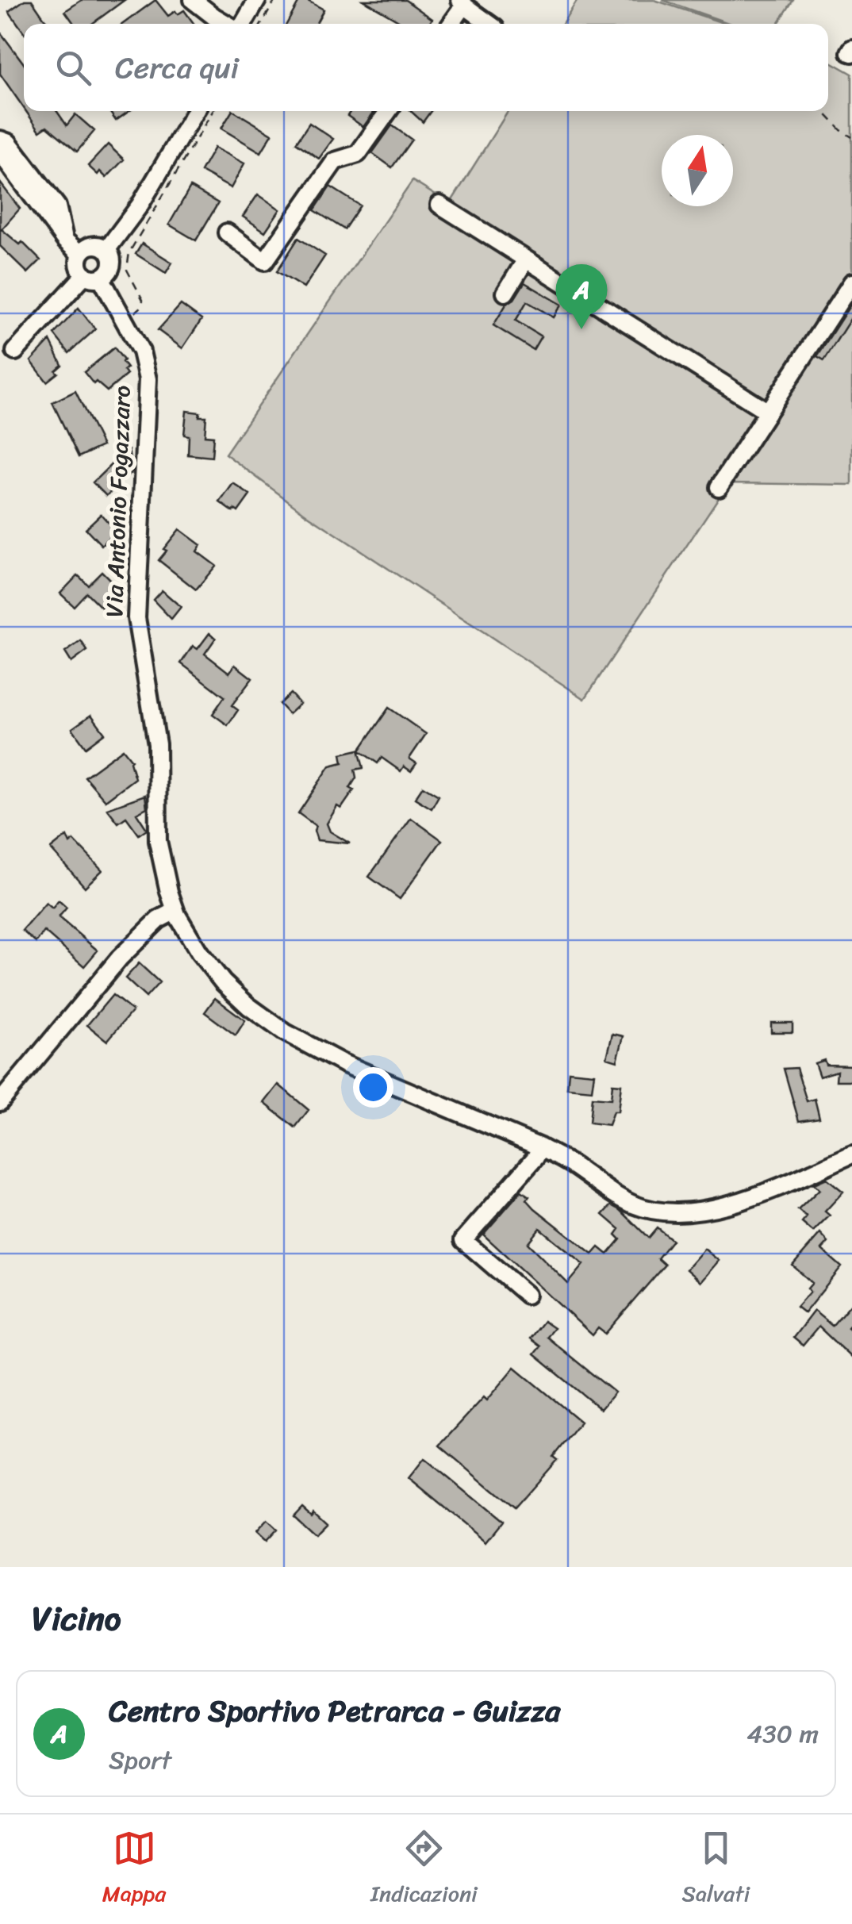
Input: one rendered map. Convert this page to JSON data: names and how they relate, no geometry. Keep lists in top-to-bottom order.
{
  "streets": {
    "street": ["Via Antonio Fogazzaro"]
  },
  "north": "top",
  "page": {
    "search": "Cerca qui",
    "pins": "A",
    "heading": "Vicino",
    "list": [
      {
        "mark": "A",
        "name": "Centro Sportivo Petrarca - Guizza",
        "note": "Sport",
        "value": "430 m"
      }
    ],
    "nav": ["Mappa", "Indicazioni", "Salvati"]
  }
}
